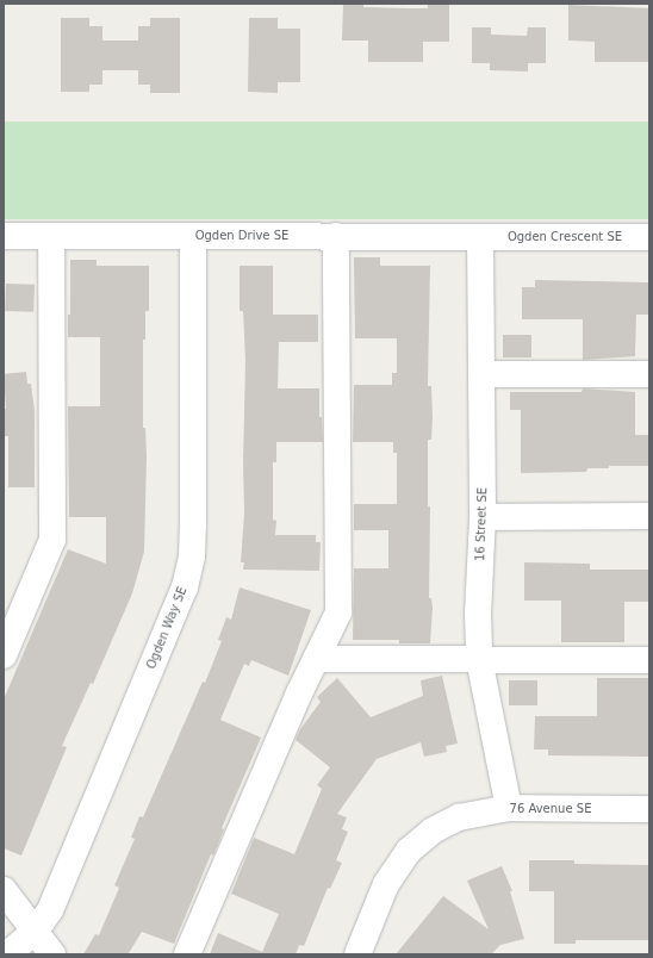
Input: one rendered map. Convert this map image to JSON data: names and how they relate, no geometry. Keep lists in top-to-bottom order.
{
  "streets": {
    "street": [
      "Ogden Drive SE",
      "Ogden Crescent SE",
      "16 Street SE",
      "Ogden Way SE",
      "76 Avenue SE"
    ]
  },
  "crossings": [
    ["Ogden Drive SE", "Ogden Crescent SE"],
    ["Ogden Drive SE", "16 Street SE"],
    ["Ogden Drive SE", "Ogden Way SE"],
    ["Ogden Crescent SE", "16 Street SE"],
    ["16 Street SE", "76 Avenue SE"]
  ]
}
